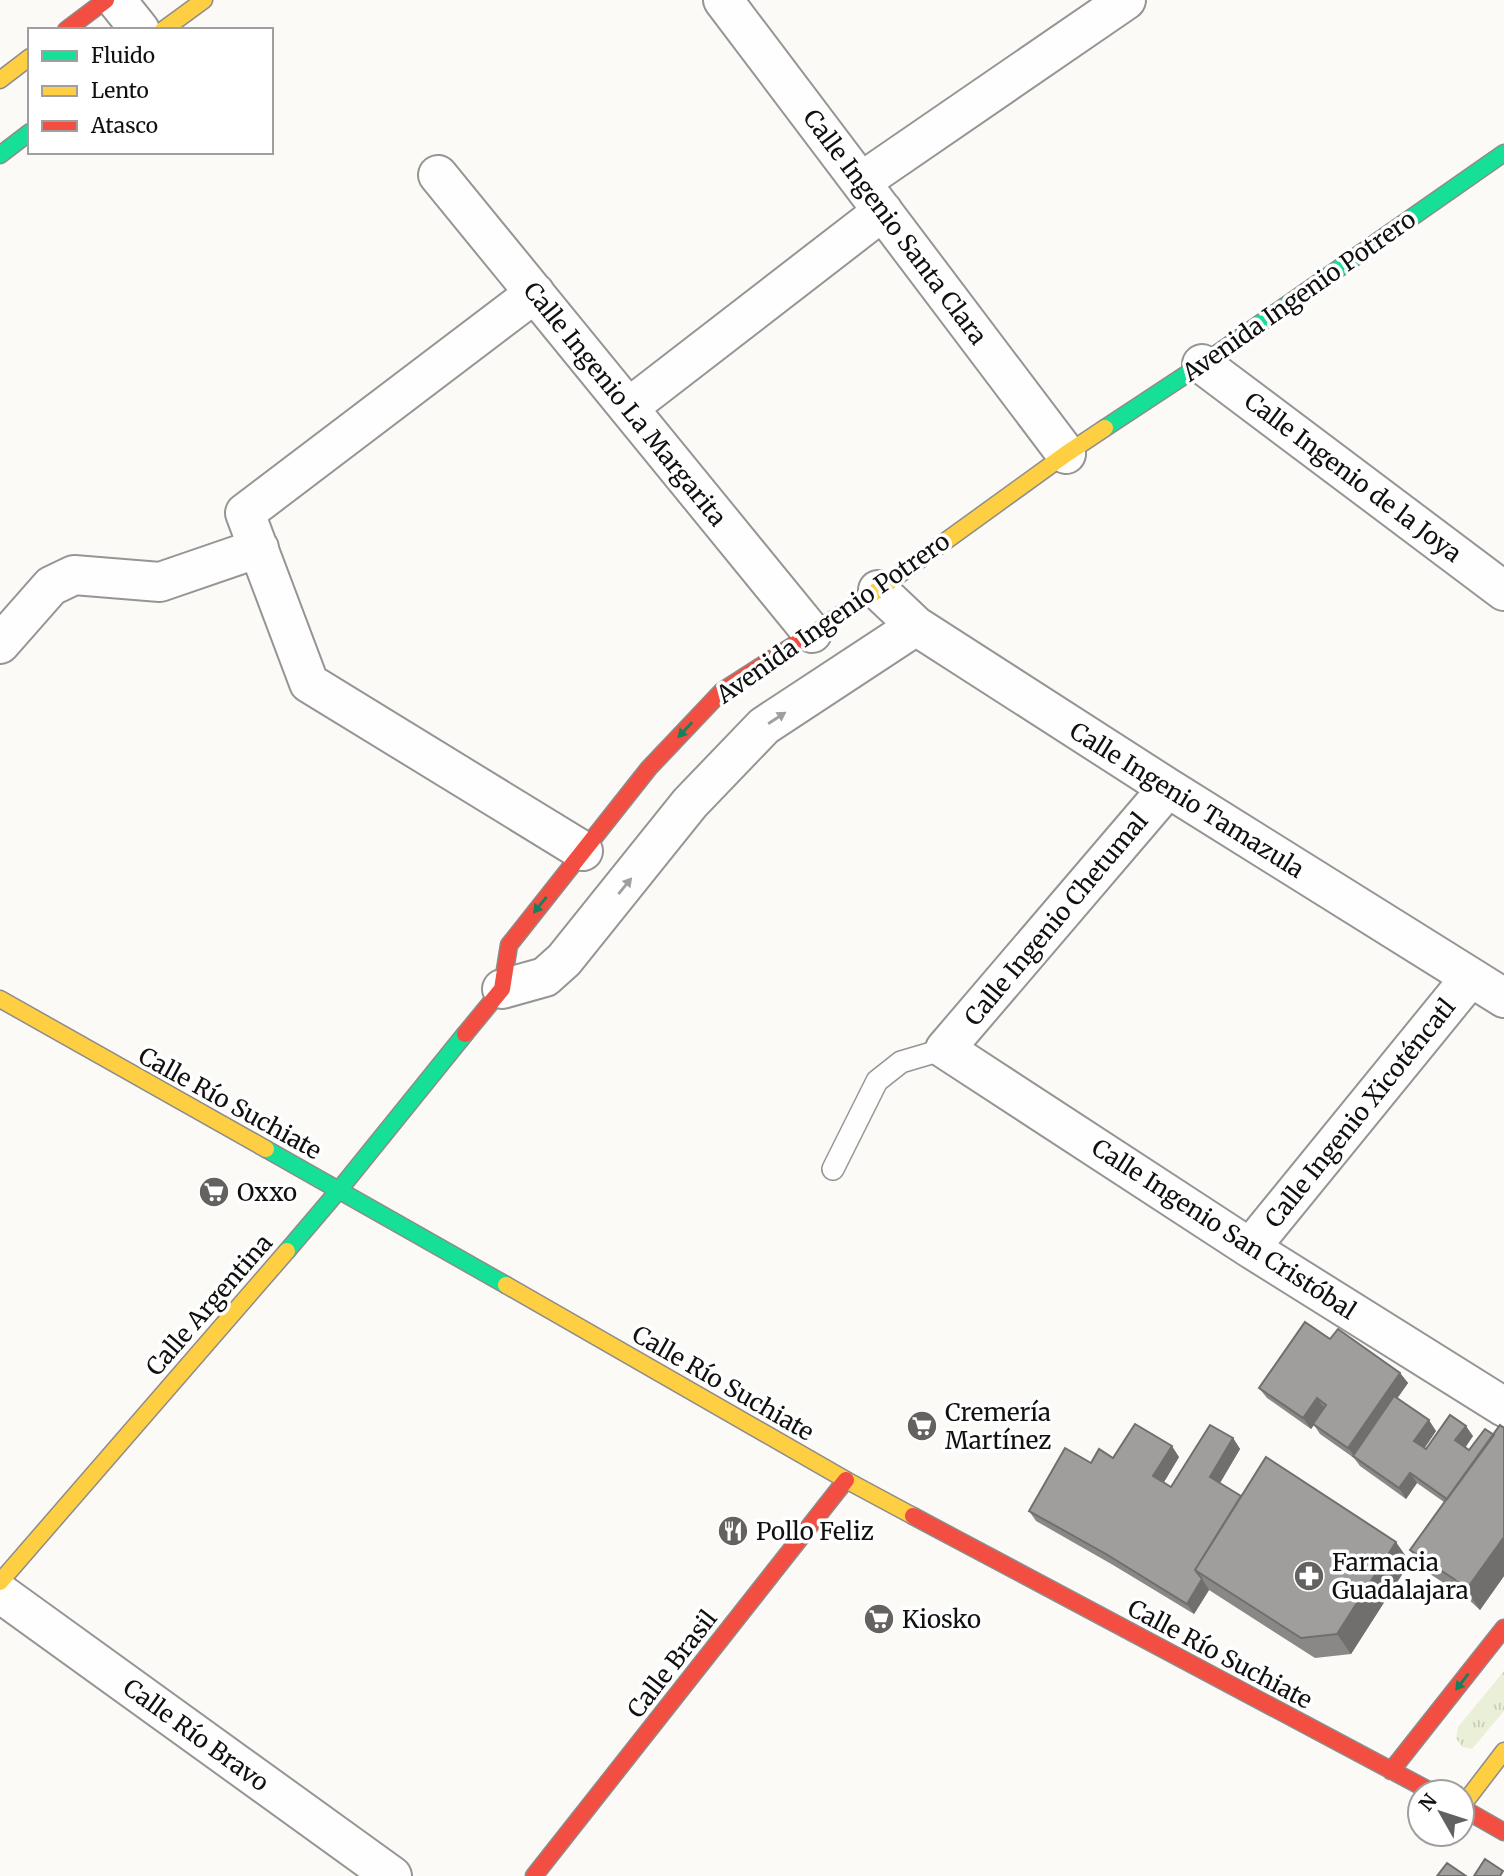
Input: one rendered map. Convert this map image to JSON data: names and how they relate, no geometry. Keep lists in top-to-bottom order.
{
  "streets": {
    "main road": [
      "Avenida Ingenio Potrero",
      "Calle Río Suchiate",
      "Calle Argentina",
      "Calle Brasil"
    ],
    "street": [
      "Calle Ingenio Santa Clara",
      "Calle Ingenio La Margarita",
      "Calle Ingenio de la Joya",
      "Calle Ingenio Tamazula",
      "Calle Ingenio Chetumal",
      "Calle Ingenio Xicoténcatl",
      "Calle Ingenio San Cristóbal",
      "Calle Río Bravo"
    ]
  },
  "crossings": [
    ["Calle Ingenio Santa Clara", "Avenida Ingenio Potrero"],
    ["Avenida Ingenio Potrero", "Calle Ingenio La Margarita"],
    ["Avenida Ingenio Potrero", "Calle Ingenio de la Joya"],
    ["Avenida Ingenio Potrero", "Calle Ingenio Tamazula"],
    ["Avenida Ingenio Potrero", "Calle Argentina"],
    ["Calle Ingenio Tamazula", "Calle Ingenio Chetumal"],
    ["Calle Ingenio Tamazula", "Calle Ingenio Xicoténcatl"],
    ["Calle Ingenio Chetumal", "Calle Ingenio San Cristóbal"],
    ["Calle Río Suchiate", "Calle Argentina"],
    ["Calle Río Suchiate", "Calle Brasil"],
    ["Calle Ingenio Xicoténcatl", "Calle Ingenio San Cristóbal"]
  ],
  "places": {
    "supermarket": ["Oxxo", "Cremería Martínez", "Kiosko"],
    "restaurant": ["Pollo Feliz"],
    "pharmacy": ["Farmacia Guadalajara"]
  },
  "legend": ["Fluido", "Lento", "Atasco"],
  "north": "top left"
}
